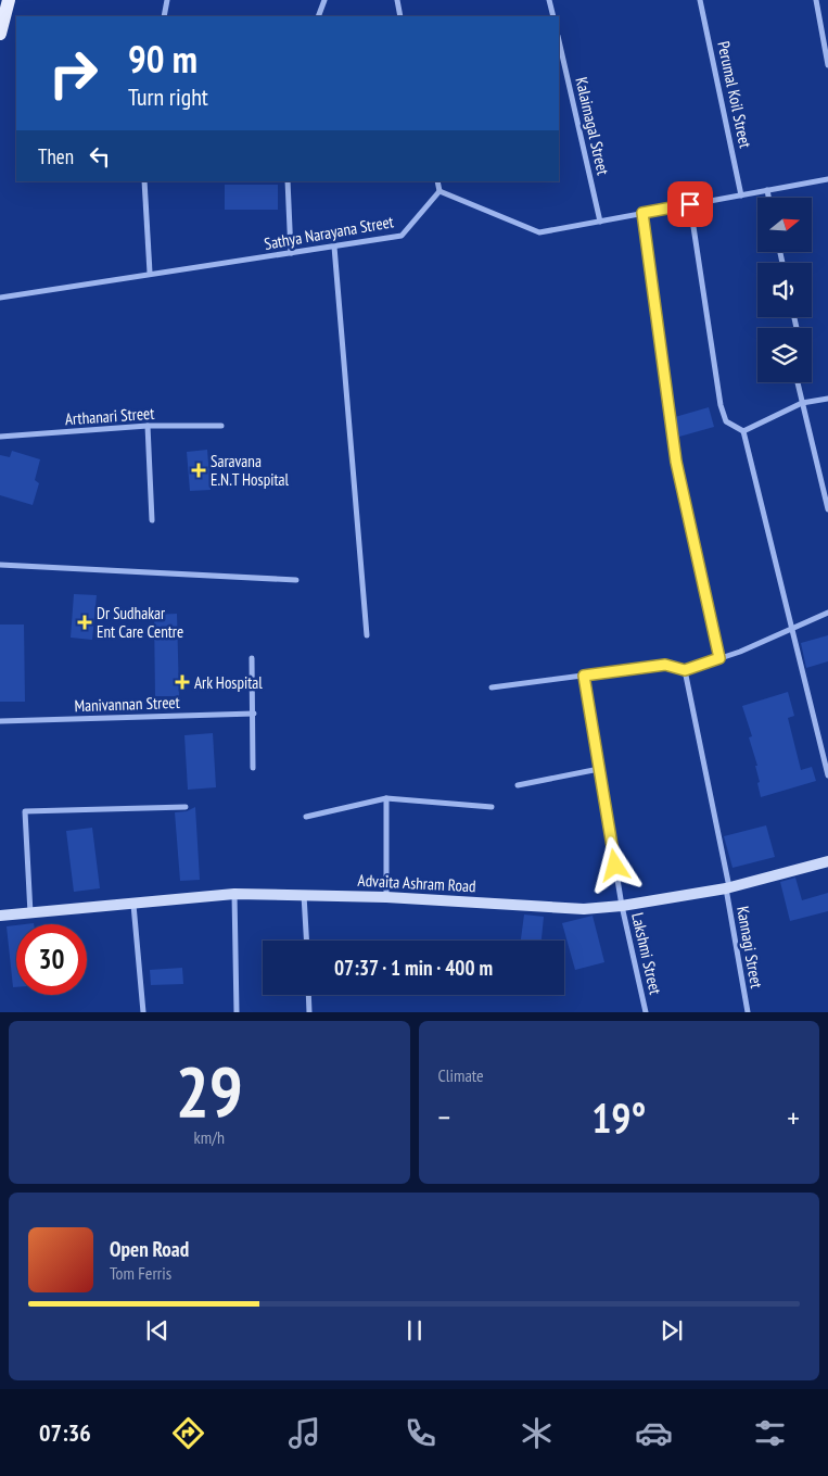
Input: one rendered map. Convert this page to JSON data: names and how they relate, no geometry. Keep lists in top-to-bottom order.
{
  "streets": {
    "street": [
      "Perumal Koil Street",
      "Kalaimagal Street",
      "Sathya Narayana Street",
      "Arthanari Street",
      "Manivannan Street",
      "Advaita Ashram Road",
      "Kannagi Street",
      "Lakshmi Street"
    ]
  },
  "crossings": [
    ["Advaita Ashram Road", "Kannagi Street"],
    ["Advaita Ashram Road", "Lakshmi Street"]
  ],
  "places": {
    "health": ["Saravana E.N.T Hospital", "Dr Sudhakar Ent Care Centre", "Ark Hospital"]
  },
  "north": "right",
  "page": {
    "turn": ["90 m", "Turn right"],
    "then": "Then",
    "limit": "30",
    "trip": "07:37 · 1 min · 400 m",
    "tile": [
      ["29", "km/h"],
      "Climate"
    ],
    "heat": ["−", "19°", "+"],
    "song": ["Open Road", "Tom Ferris"],
    "tabs": "07:36"
  }
}
